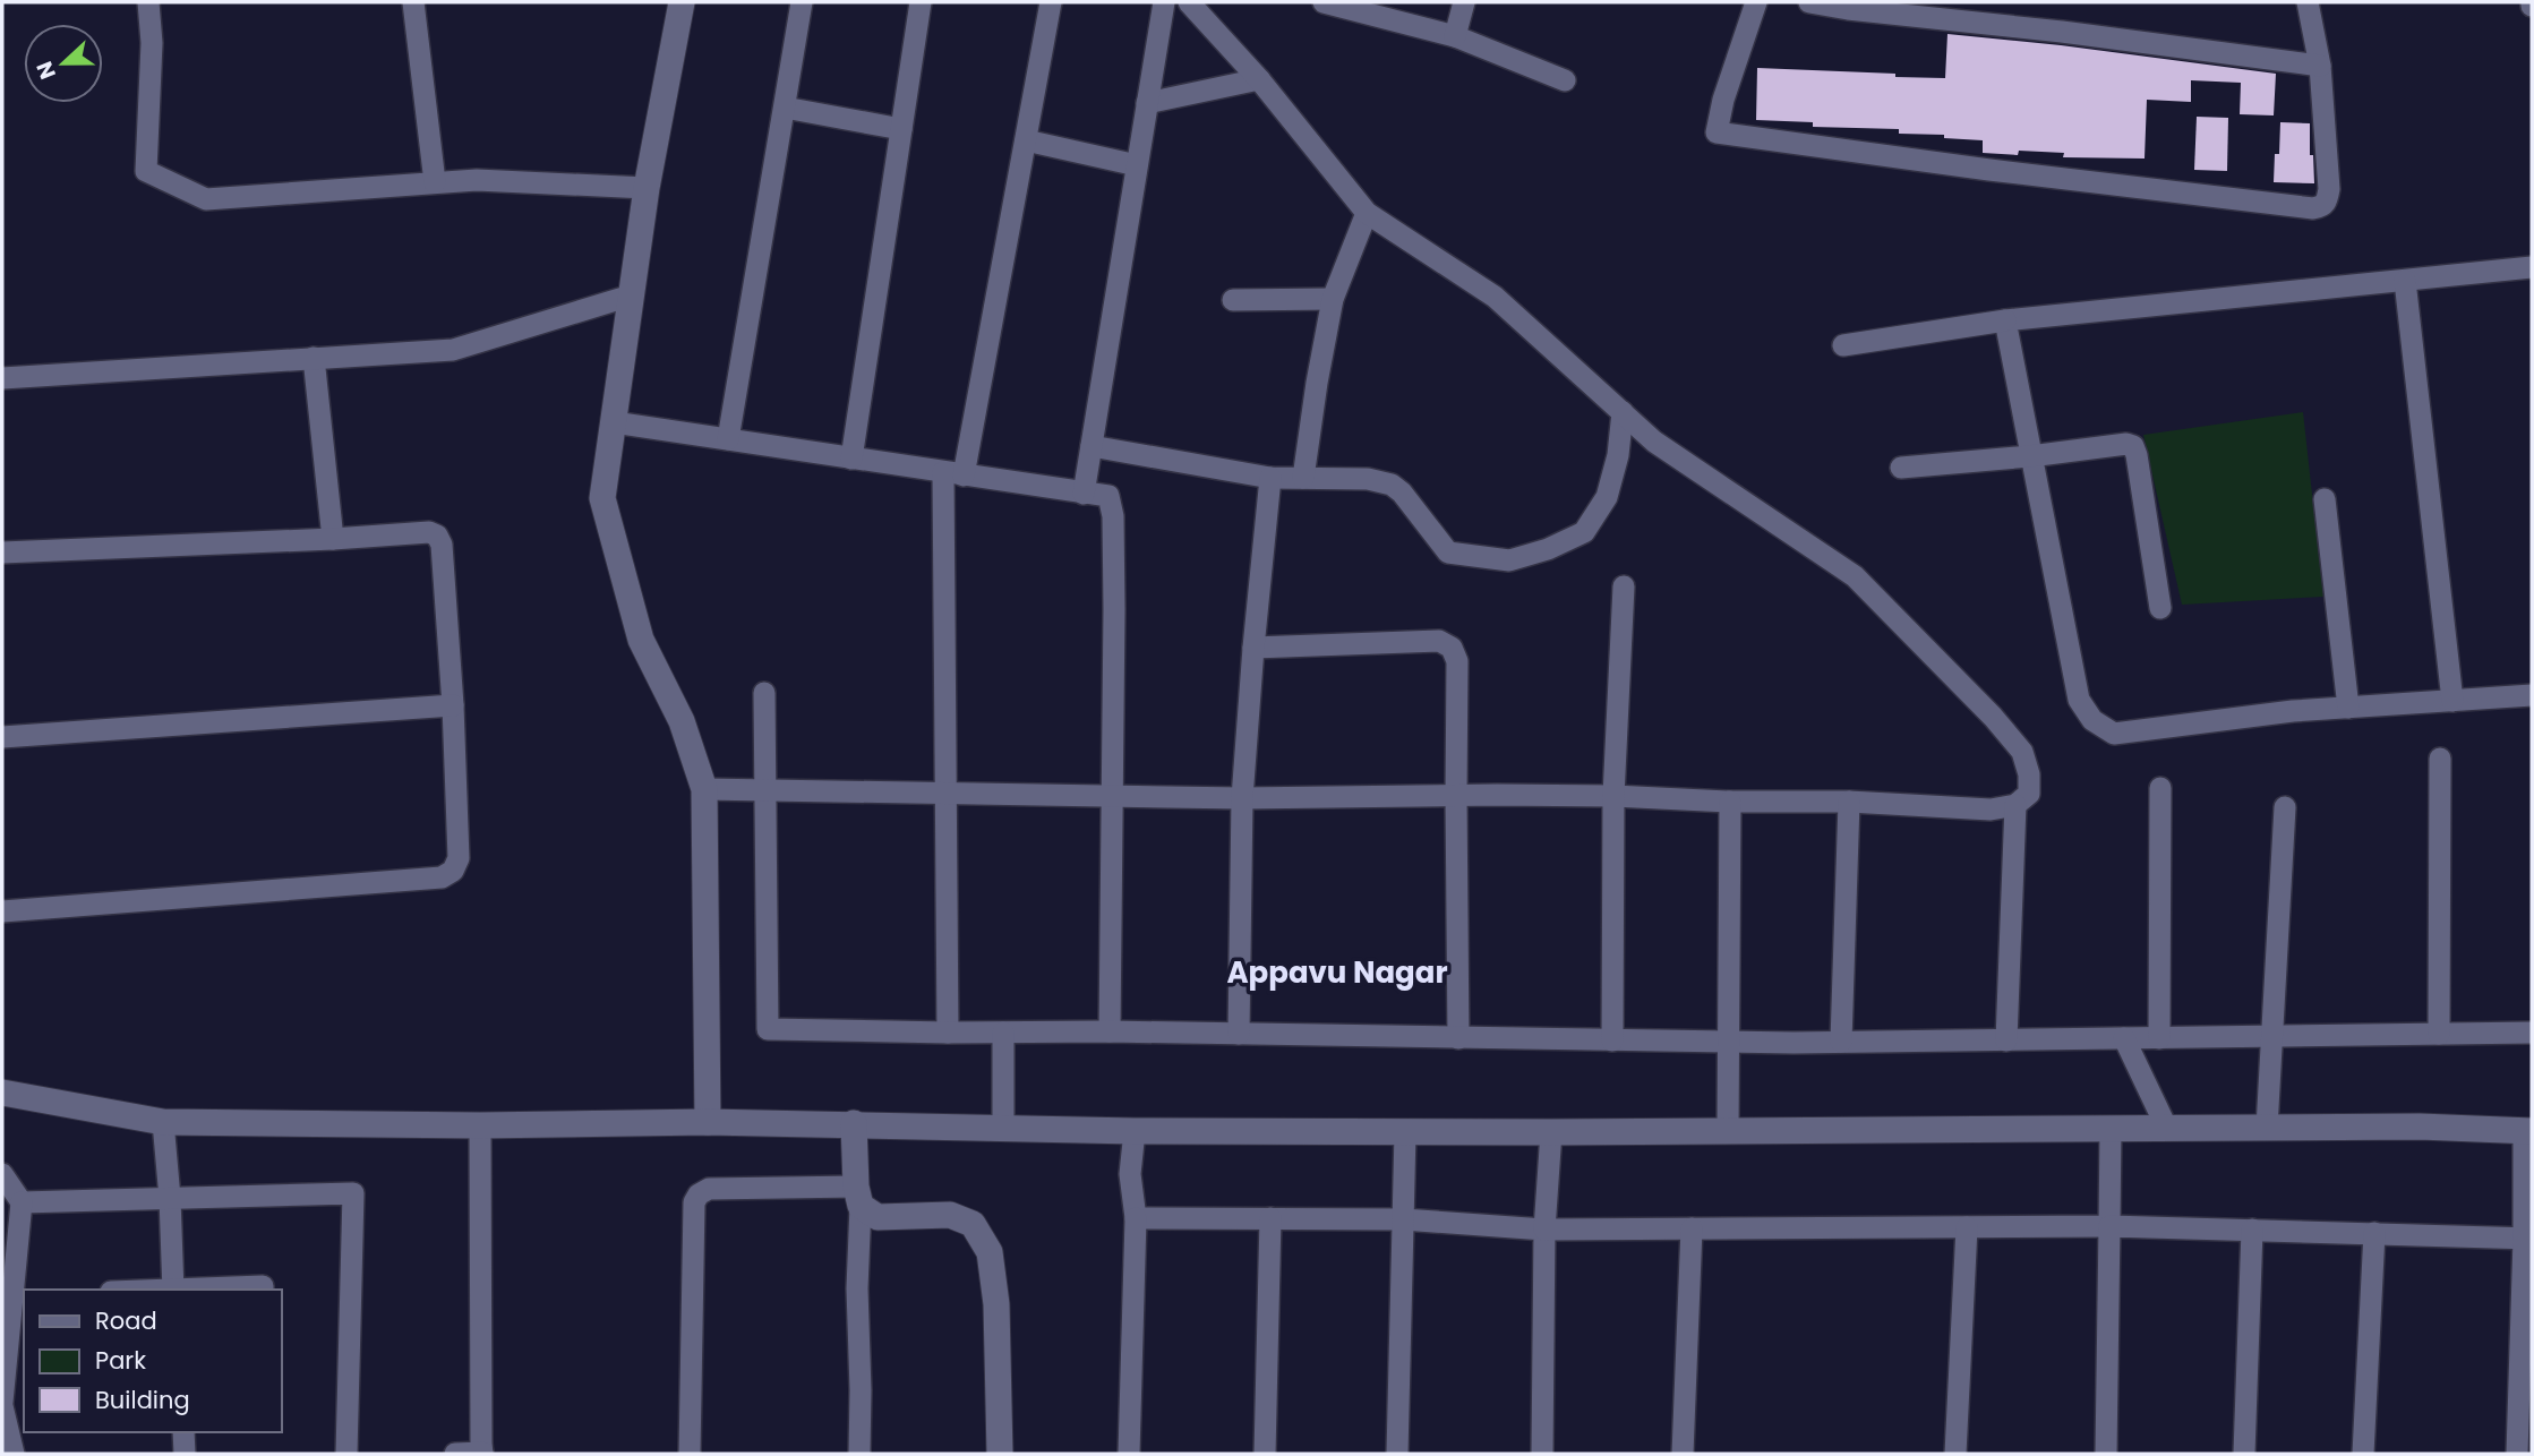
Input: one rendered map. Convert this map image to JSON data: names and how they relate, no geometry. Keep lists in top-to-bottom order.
{
  "districts": ["Appavu Nagar"],
  "legend": ["Road", "Park", "Building"],
  "north": "left"
}
